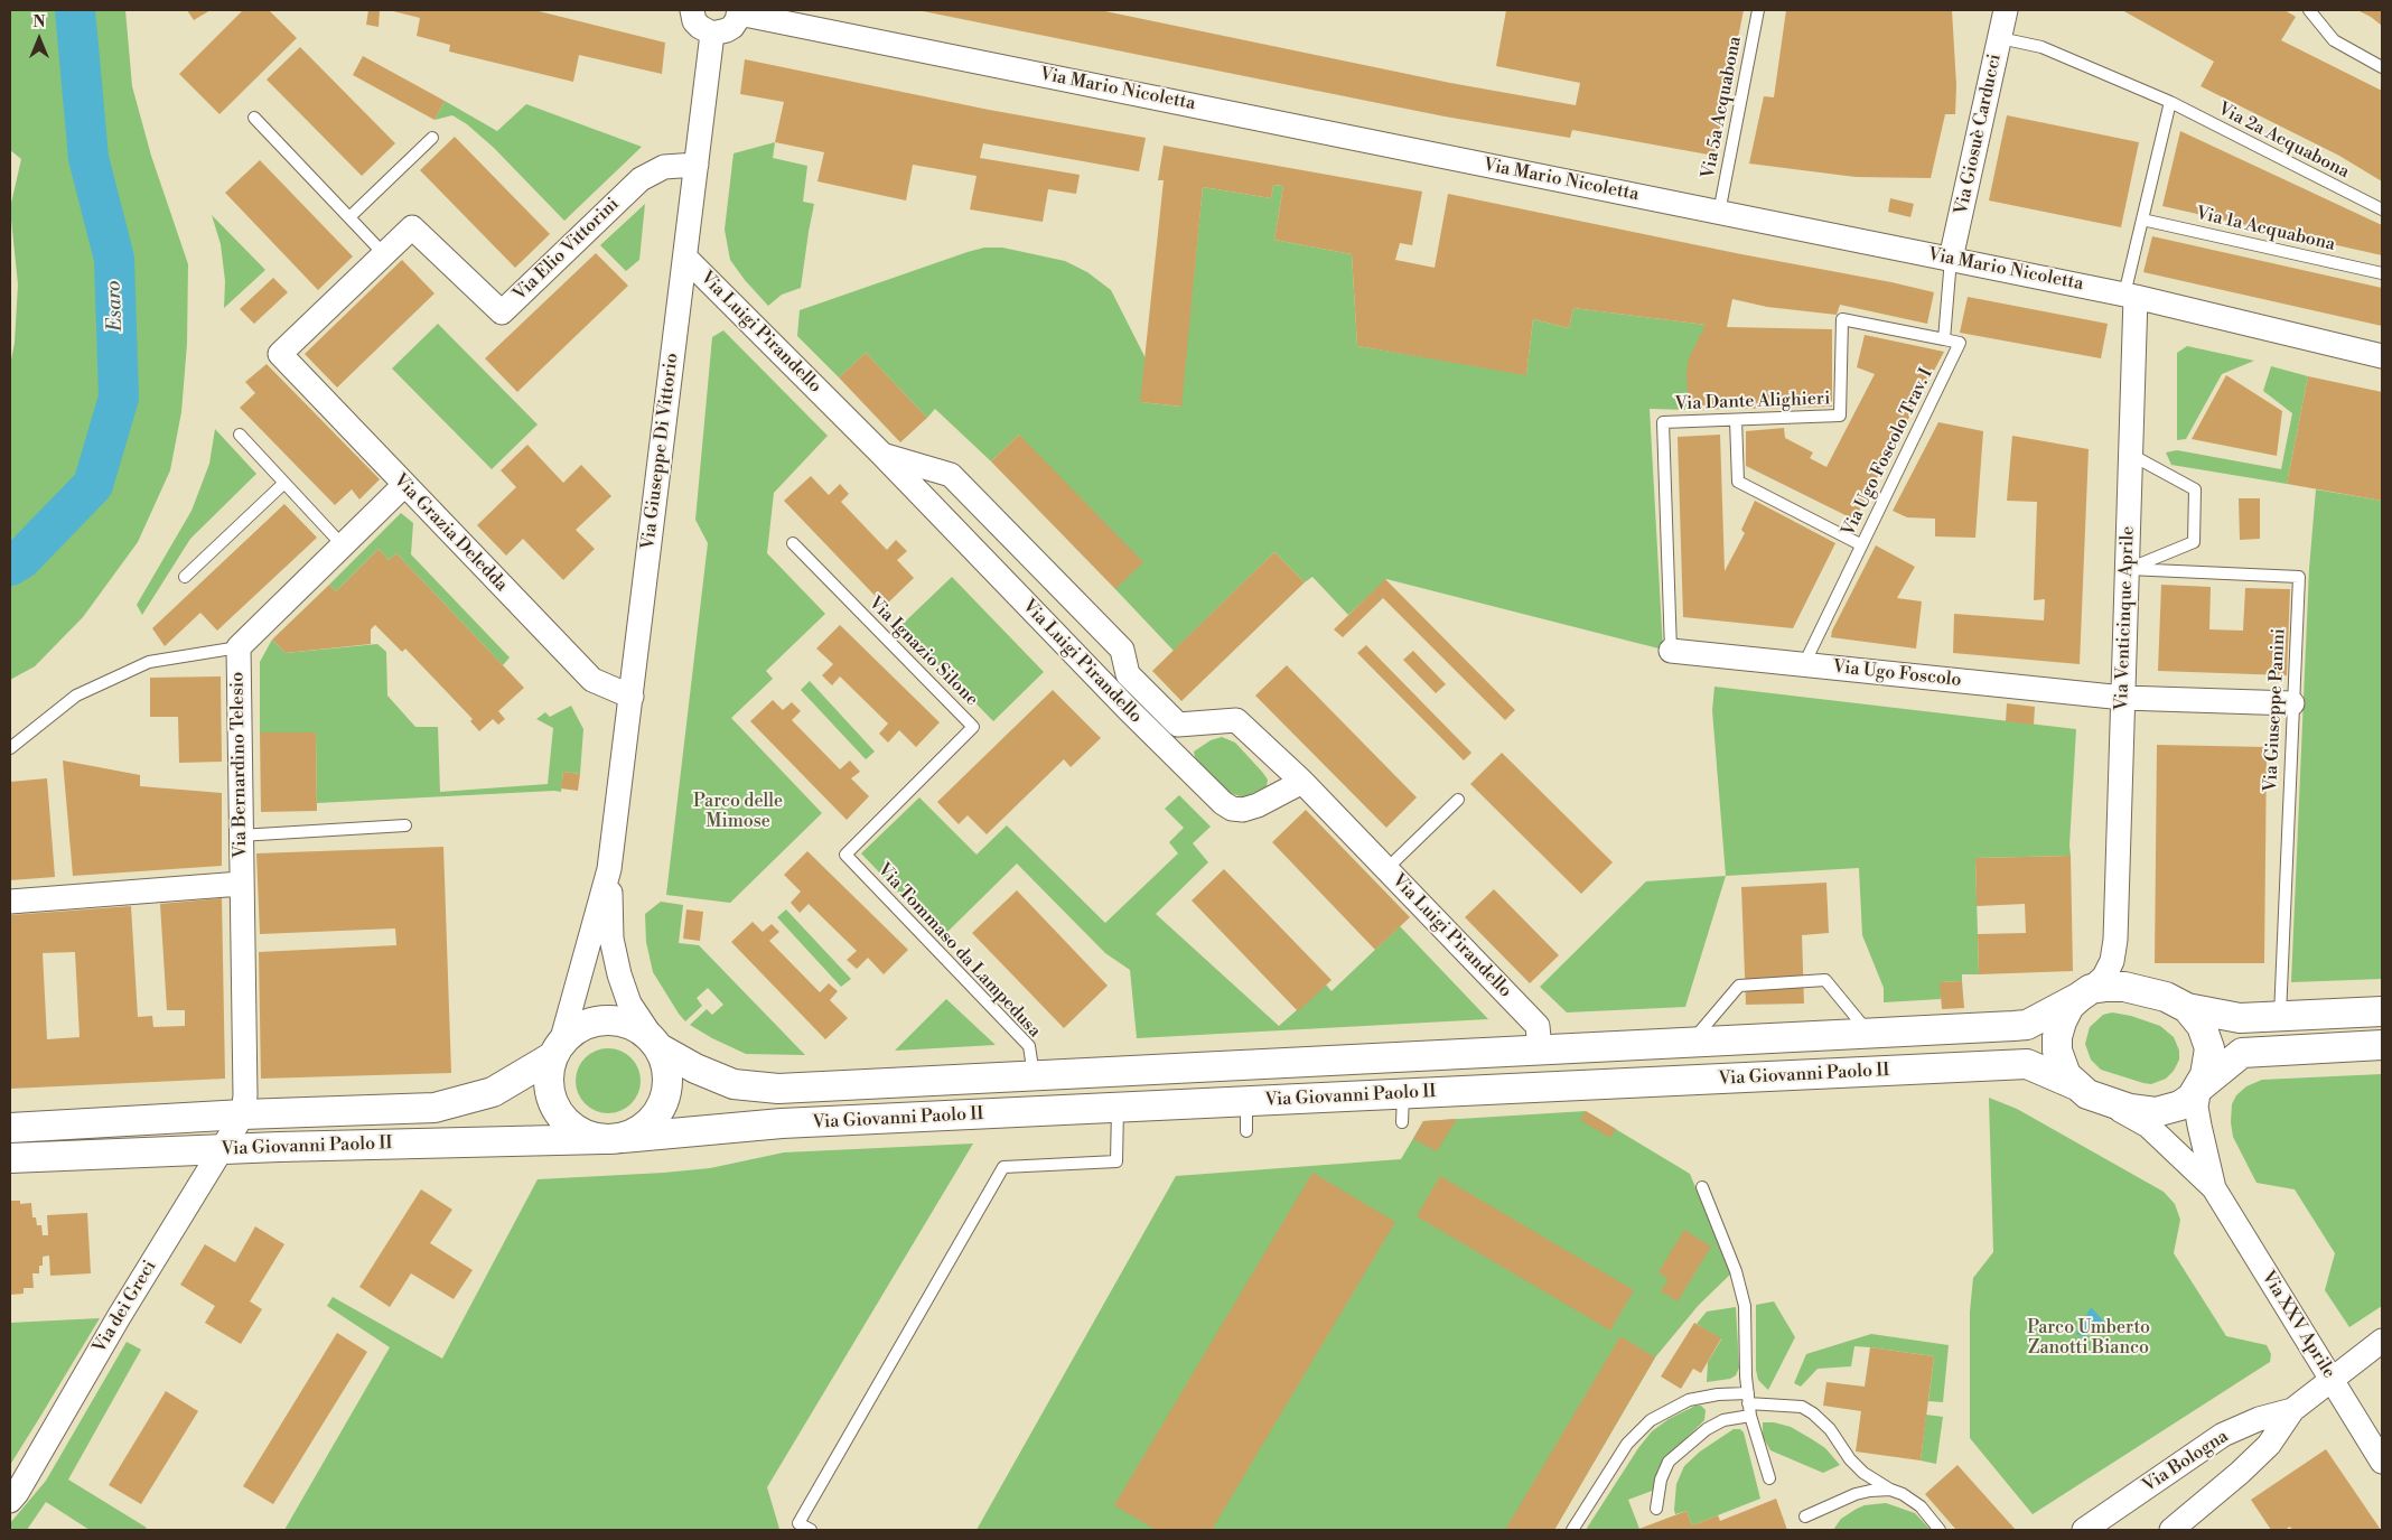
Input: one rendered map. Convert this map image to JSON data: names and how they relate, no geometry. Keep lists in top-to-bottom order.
{
  "streets": {
    "street": [
      "Via Mario Nicoletta",
      "Via Giosuè Carducci",
      "Via Elio Vittorini",
      "Via Luigi Pirandello",
      "Via Giuseppe Di Vittorio",
      "Via Grazia Deledda",
      "Via Venticinque Aprile",
      "Via Ugo Foscolo",
      "Via Bernardino Telesio",
      "Via Giovanni Paolo II",
      "Via dei Greci",
      "Via XXV Aprile",
      "Via Bologna"
    ],
    "lane": [
      "Via 5a Acquabona",
      "Via 2a Acquabona",
      "Via 1a Acquabona",
      "Via Dante Alighieri",
      "Via Ugo Foscolo Trav. I",
      "Via Ignazio Silone",
      "Via Giuseppe Panini",
      "Via Tommaso da Lampedusa"
    ]
  },
  "crossings": [
    ["Via Mario Nicoletta", "Via 5a Acquabona"],
    ["Via Mario Nicoletta", "Via Giosuè Carducci"],
    ["Via Mario Nicoletta", "Via Venticinque Aprile"],
    ["Via Giosuè Carducci", "Via 2a Acquabona"],
    ["Via Elio Vittorini", "Via Giuseppe Di Vittorio"],
    ["Via Elio Vittorini", "Via Grazia Deledda"],
    ["Via Luigi Pirandello", "Via Giuseppe Di Vittorio"],
    ["Via Luigi Pirandello", "Via Giovanni Paolo II"],
    ["Via Dante Alighieri", "Via Ugo Foscolo Trav. I"],
    ["Via Dante Alighieri", "Via Ugo Foscolo"],
    ["Via Giuseppe Di Vittorio", "Via Grazia Deledda"],
    ["Via Ugo Foscolo Trav. I", "Via Ugo Foscolo"],
    ["Via Grazia Deledda", "Via Bernardino Telesio"],
    ["Via Venticinque Aprile", "Via Ugo Foscolo"],
    ["Via Venticinque Aprile", "Via Giuseppe Panini"],
    ["Via Ignazio Silone", "Via Tommaso da Lampedusa"],
    ["Via Ugo Foscolo", "Via Giuseppe Panini"],
    ["Via Bernardino Telesio", "Via Giovanni Paolo II"],
    ["Via Bernardino Telesio", "Via dei Greci"],
    ["Via Tommaso da Lampedusa", "Via Giovanni Paolo II"],
    ["Via Giovanni Paolo II", "Via dei Greci"]
  ],
  "water": ["Esaro"],
  "parks": ["Parco delle Mimose", "Parco Umberto Zanotti Bianco"],
  "north": "top"
}
